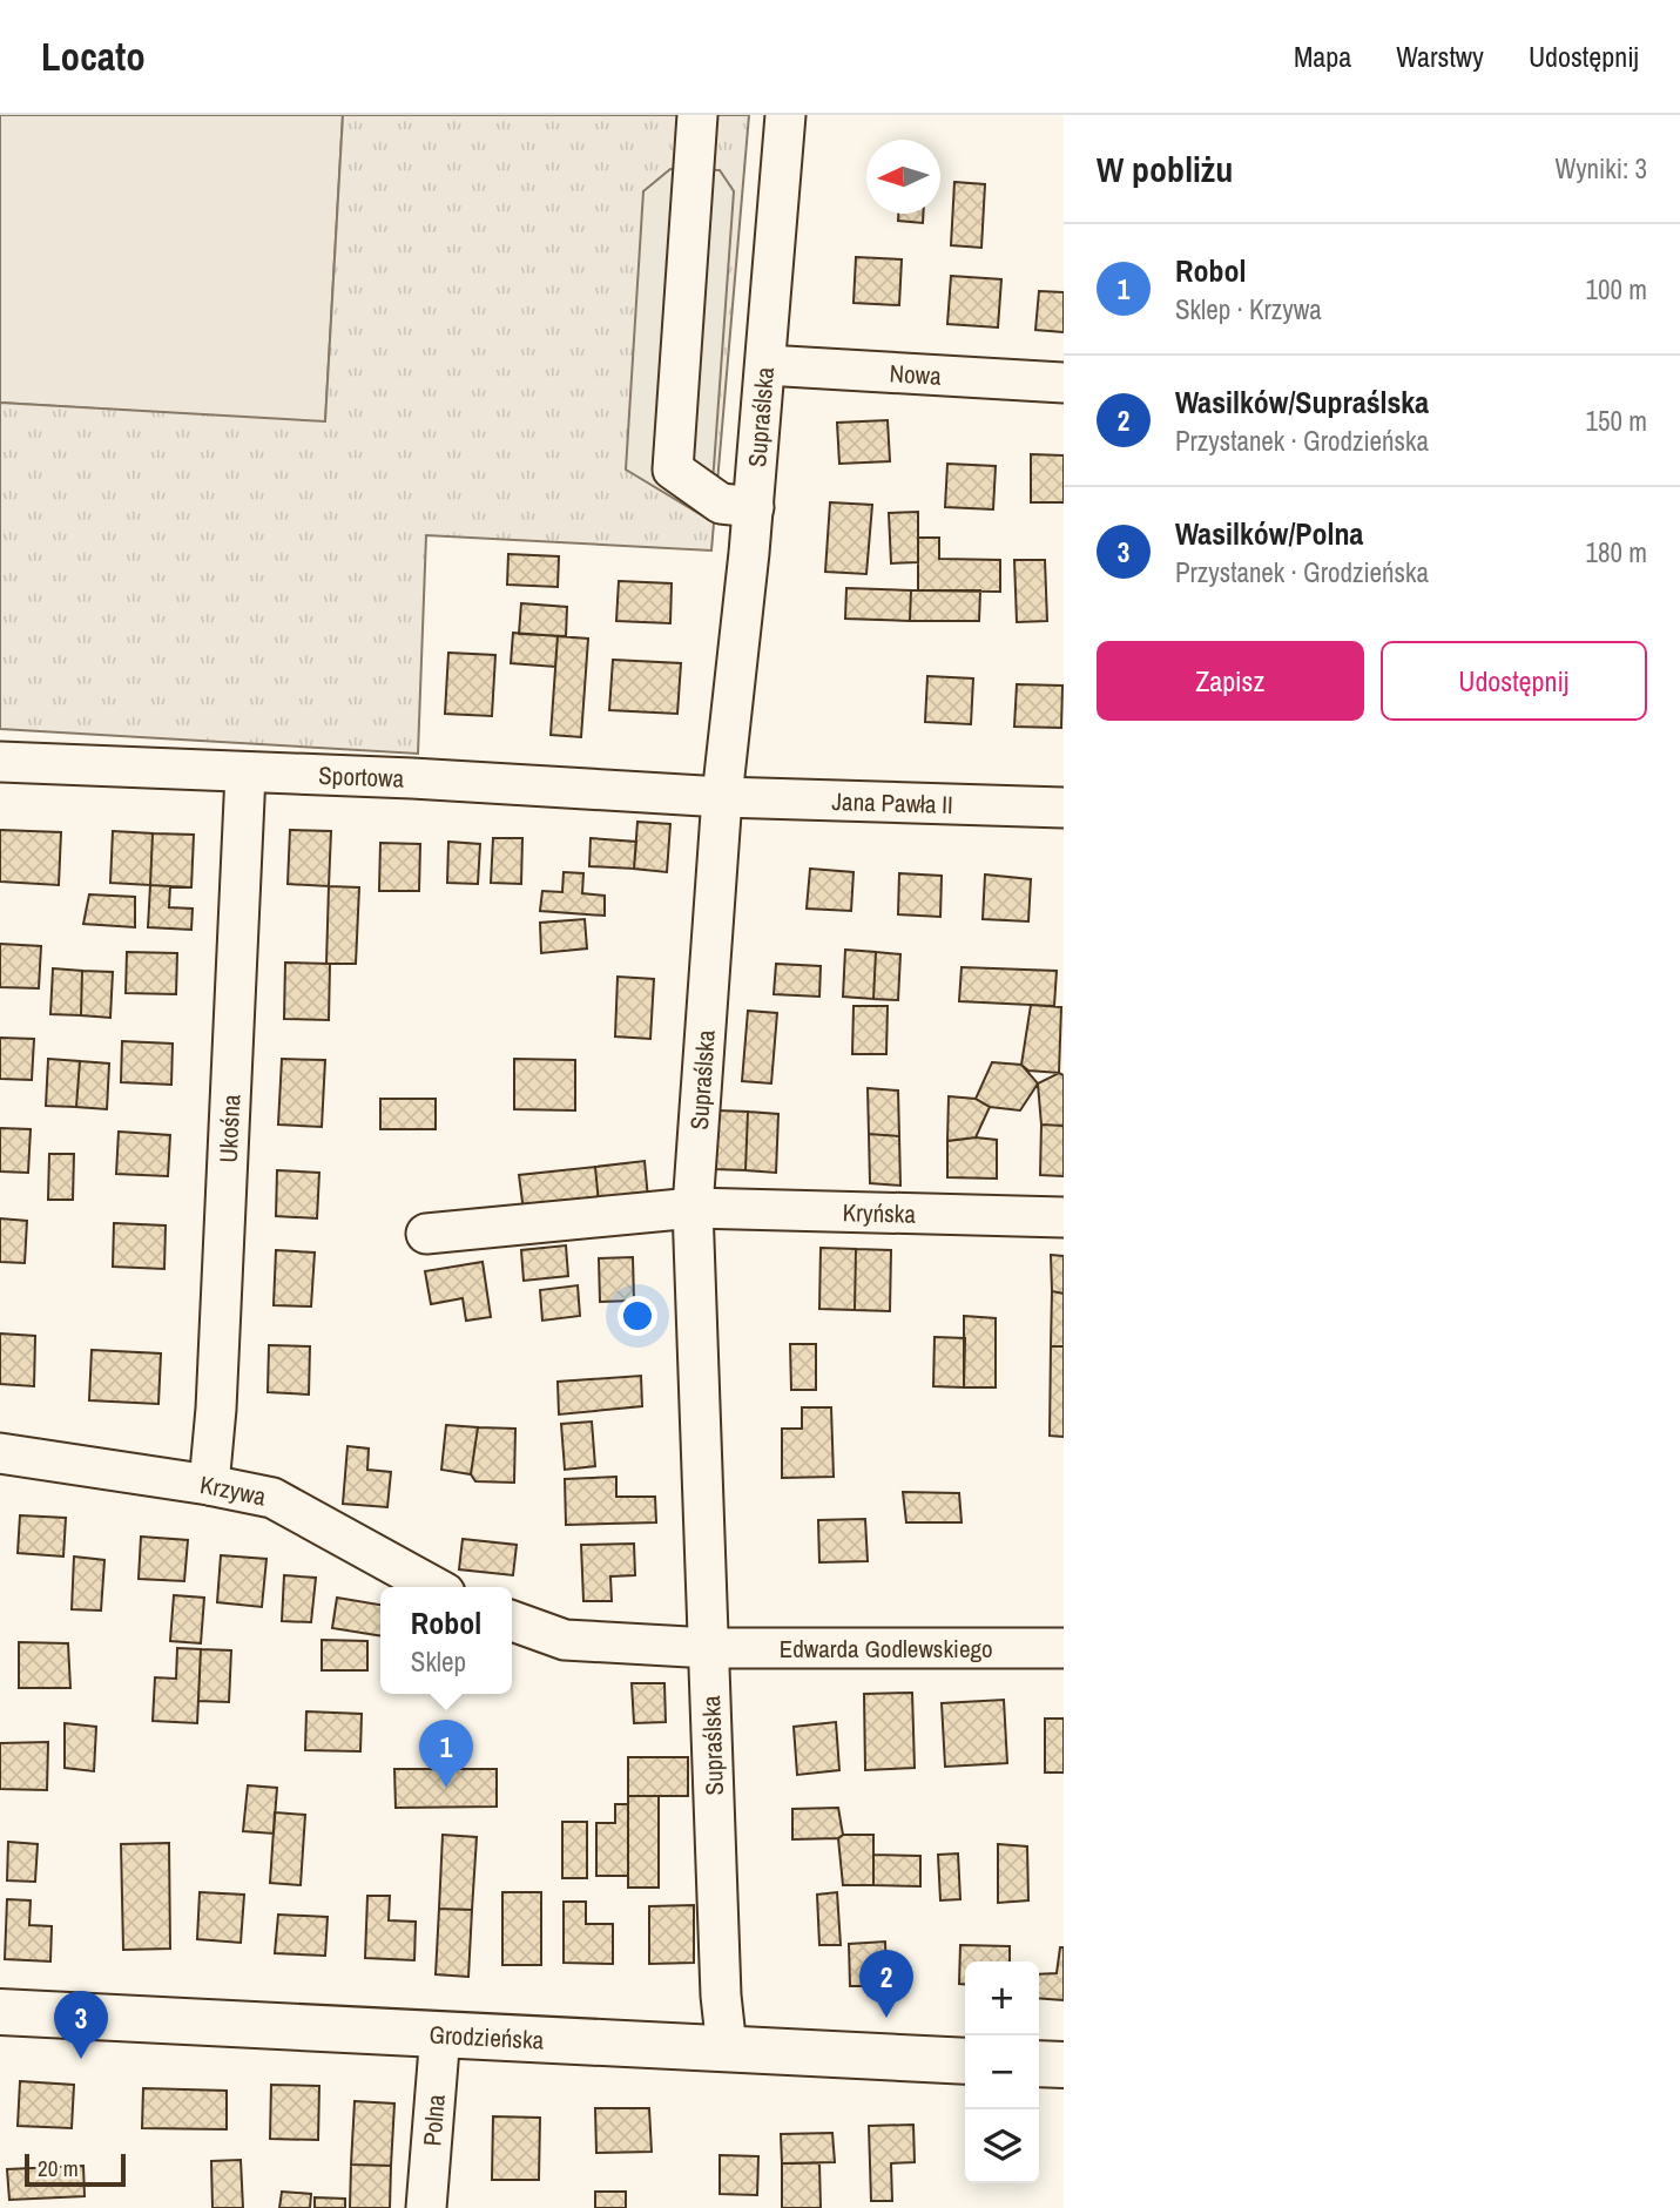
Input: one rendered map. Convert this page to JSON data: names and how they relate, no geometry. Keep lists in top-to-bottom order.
{
  "streets": {
    "main road": ["Grodzieńska"],
    "street": [
      "Nowa",
      "Supraślska",
      "Sportowa",
      "Jana Pawła II",
      "Ukośna",
      "Kryńska",
      "Krzywa",
      "Edwarda Godlewskiego",
      "Polna"
    ]
  },
  "crossings": [
    ["Nowa", "Supraślska"],
    ["Supraślska", "Sportowa"],
    ["Supraślska", "Jana Pawła II"],
    ["Supraślska", "Kryńska"],
    ["Supraślska", "Edwarda Godlewskiego"],
    ["Supraślska", "Grodzieńska"],
    ["Sportowa", "Jana Pawła II"],
    ["Sportowa", "Ukośna"],
    ["Ukośna", "Krzywa"],
    ["Grodzieńska", "Polna"]
  ],
  "scale_bar": "20 m",
  "north": "left",
  "page": {
    "header": "Locato",
    "nav": ["Mapa", "Warstwy", "Udostępnij"],
    "heading": ["W pobliżu", "Wyniki: 3"],
    "list": [
      {
        "mark": "1",
        "name": "Robol",
        "note": "Sklep · Krzywa",
        "value": "100 m"
      },
      {
        "mark": "2",
        "name": "Wasilków/Supraślska",
        "note": "Przystanek · Grodzieńska",
        "value": "150 m"
      },
      {
        "mark": "3",
        "name": "Wasilków/Polna",
        "note": "Przystanek · Grodzieńska",
        "value": "180 m"
      }
    ],
    "buttons": ["Zapisz", "Udostępnij"],
    "popup": ["Robol", "Sklep"],
    "pins": ["1", "2", "3"],
    "map_buttons": ["+", "−"],
    "scale": "20 m"
  }
}
